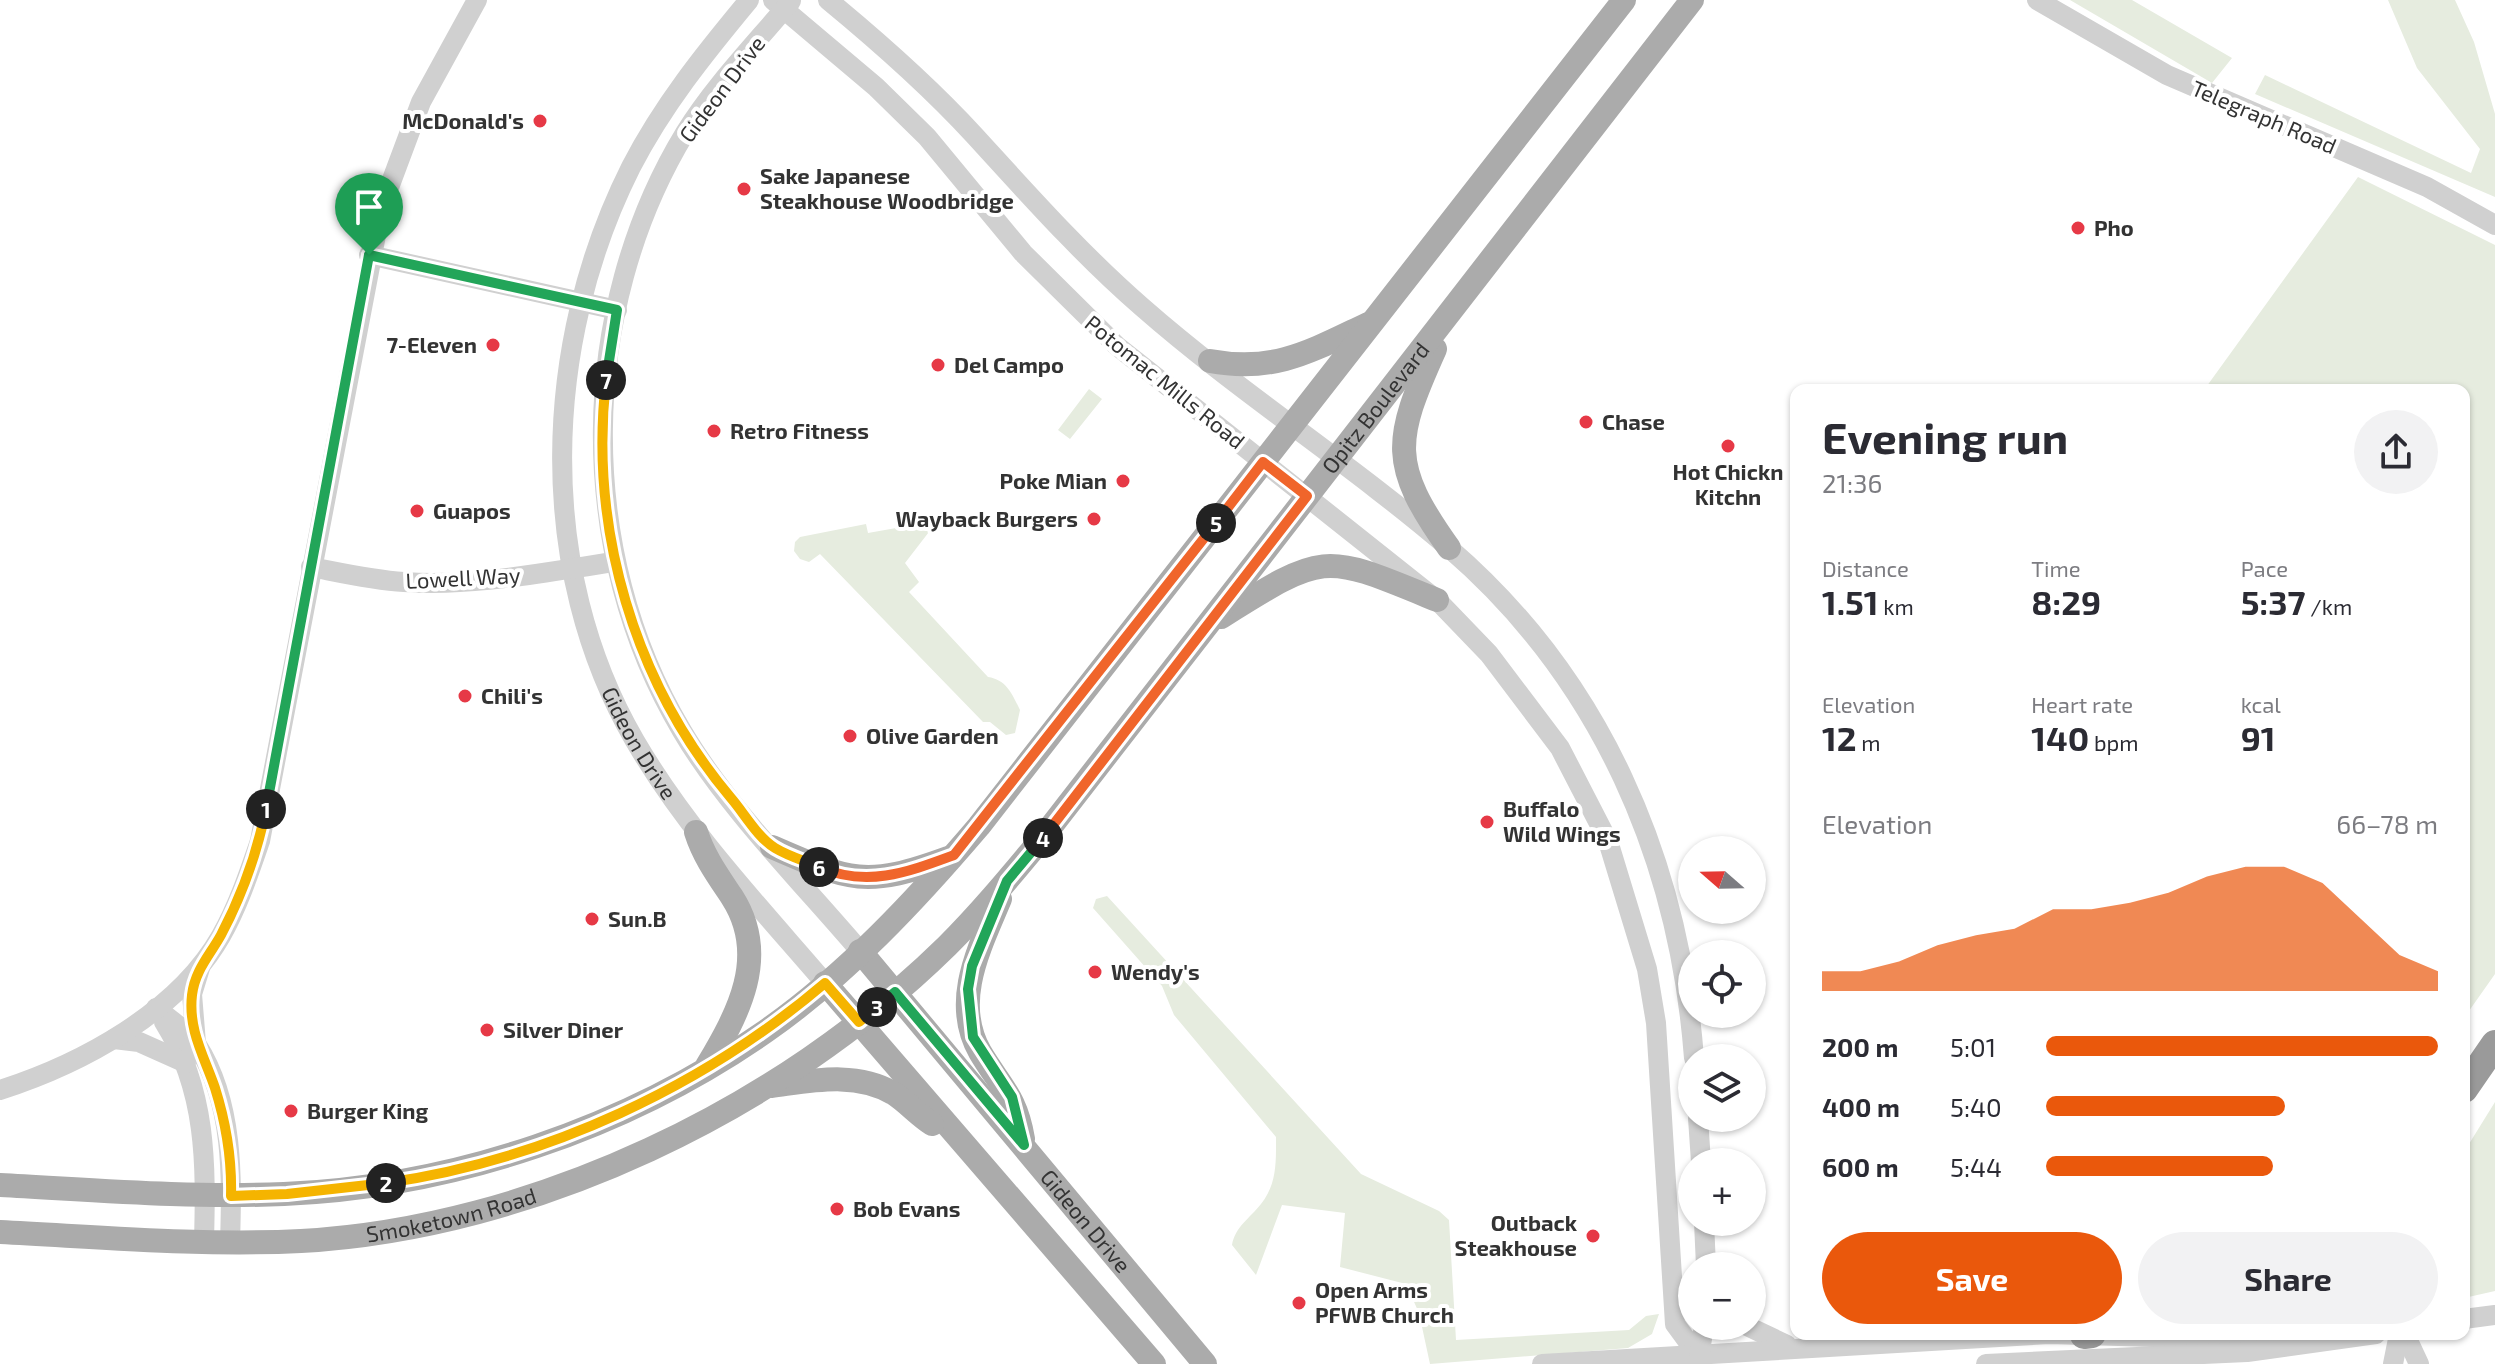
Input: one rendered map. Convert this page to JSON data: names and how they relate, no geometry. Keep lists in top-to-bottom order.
{
  "streets": {
    "main road": ["Gideon Drive", "Opitz Boulevard", "Smoketown Road"],
    "street": ["Telegraph Road", "Potomac Mills Road", "Lowell Way"]
  },
  "crossings": [
    ["Gideon Drive", "Potomac Mills Road"],
    ["Gideon Drive", "Opitz Boulevard"],
    ["Gideon Drive", "Lowell Way"],
    ["Gideon Drive", "Smoketown Road"],
    ["Potomac Mills Road", "Opitz Boulevard"],
    ["Opitz Boulevard", "Smoketown Road"]
  ],
  "places": [
    "McDonald's",
    "Sake Japanese Steakhouse Woodbridge",
    "Pho",
    "7-Eleven",
    "Del Campo",
    "Chase",
    "Retro Fitness",
    "Hot Chickn Kitchn",
    "Poke Mian",
    "Guapos",
    "Wayback Burgers",
    "Chili's",
    "Olive Garden",
    "Buffalo Wild Wings",
    "Sun.B",
    "Wendy's",
    "Silver Diner",
    "Burger King",
    "Bob Evans",
    "Outback Steakhouse",
    "Open Arms PFWB Church"
  ],
  "north": "left",
  "page": {
    "pins": [
      "7",
      "5",
      "1",
      "4",
      "6",
      "3",
      "2"
    ],
    "heading": ["Evening run", "21:36"],
    "stats": [
      ["Distance", "1.51 km"],
      ["Time", "8:29"],
      ["Pace", "5:37 /km"],
      ["Elevation", "12 m"],
      ["Heart rate", "140 bpm"],
      ["kcal", "91"]
    ],
    "chart": ["Elevation", "66–78 m"],
    "map_buttons": ["+", "−"],
    "list": [
      {
        "name": "200 m",
        "note": "5:01"
      },
      {
        "name": "400 m",
        "note": "5:40"
      },
      {
        "name": "600 m",
        "note": "5:44"
      }
    ],
    "buttons": ["Save", "Share"]
  }
}
